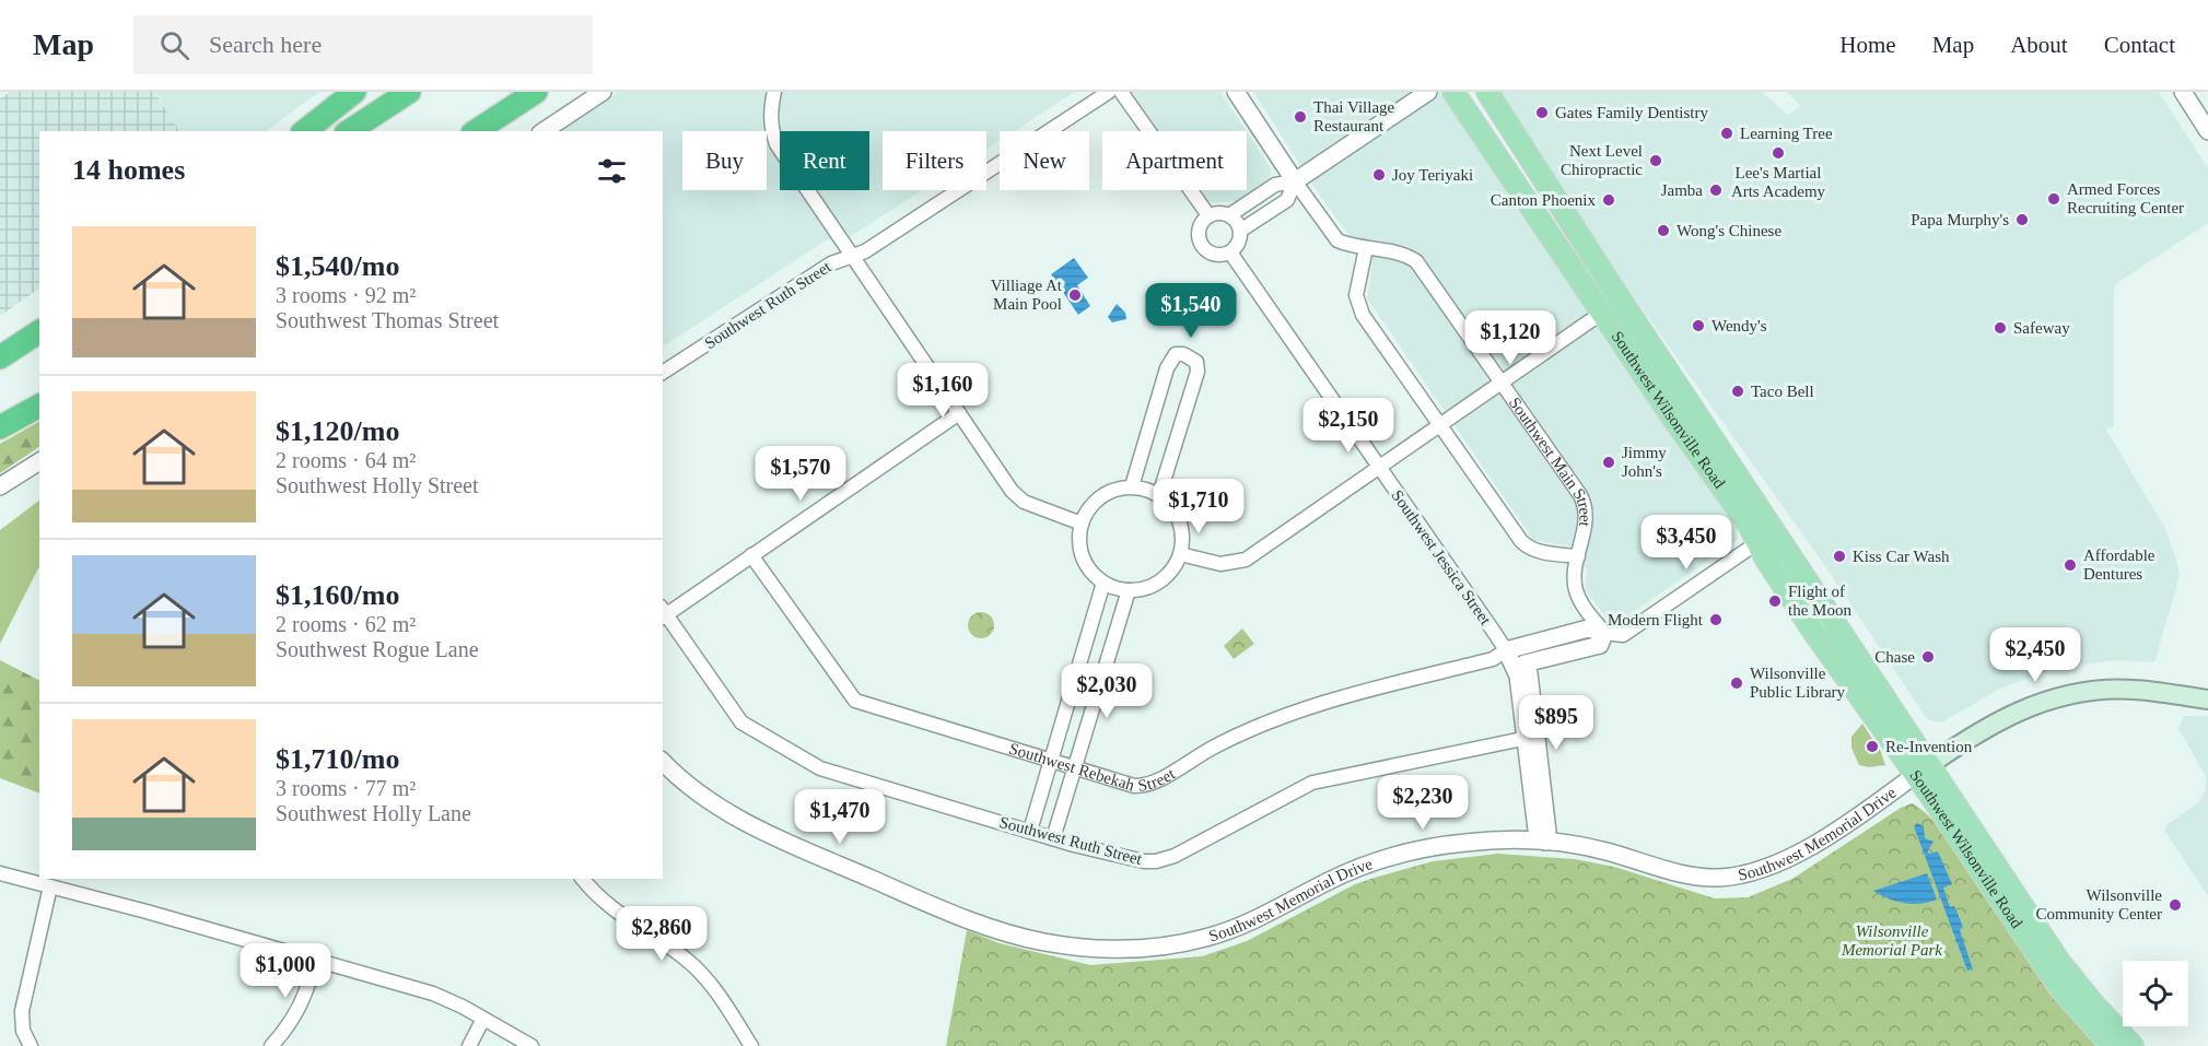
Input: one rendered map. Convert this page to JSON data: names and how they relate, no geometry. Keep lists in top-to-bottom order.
{
  "streets": {
    "main road": ["Southwest Wilsonville Road"],
    "street": [
      "Southwest Ruth Street",
      "Southwest Main Street",
      "Southwest Jessica Street",
      "Southwest Rebekah Street",
      "Southwest Memorial Drive"
    ]
  },
  "crossings": [
    ["Southwest Wilsonville Road", "Southwest Rebekah Street"],
    ["Southwest Wilsonville Road", "Southwest Memorial Drive"],
    ["Southwest Main Street", "Southwest Rebekah Street"],
    ["Southwest Jessica Street", "Southwest Rebekah Street"]
  ],
  "parks": ["Wilsonville Memorial Park"],
  "places": [
    "Gates Family Dentistry",
    "Thai Village Restaurant",
    "Learning Tree",
    "Lee's Martial Arts Academy",
    "Next Level Chiropractic",
    "Joy Teriyaki",
    "Jamba",
    "Armed Forces Recruiting Center",
    "Canton Phoenix",
    "Papa Murphy's",
    "Wong's Chinese",
    "Villiage At Main Pool",
    "Wendy's",
    "Safeway",
    "Taco Bell",
    "Jimmy John's",
    "Kiss Car Wash",
    "Affordable Dentures",
    "Flight of the Moon",
    "Modern Flight",
    "Chase",
    "Wilsonville Public Library",
    "Re-Invention",
    "Wilsonville Community Center"
  ],
  "page": {
    "header": "Map",
    "search": "Search here",
    "nav": [
      "Home",
      "Map",
      "About",
      "Contact"
    ],
    "chip": [
      "Buy",
      "Rent",
      "Filters",
      "New",
      "Apartment"
    ],
    "heading": "14 homes",
    "list": [
      {
        "name": "$1,540/mo",
        "note": "3 rooms · 92 m² · Southwest Thomas Street"
      },
      {
        "name": "$1,120/mo",
        "note": "2 rooms · 64 m² · Southwest Holly Street"
      },
      {
        "name": "$1,160/mo",
        "note": "2 rooms · 62 m² · Southwest Rogue Lane"
      },
      {
        "name": "$1,710/mo",
        "note": "3 rooms · 77 m² · Southwest Holly Lane"
      }
    ],
    "price": [
      "$1,540",
      "$1,120",
      "$1,160",
      "$2,150",
      "$1,570",
      "$1,710",
      "$3,450",
      "$2,450",
      "$2,030",
      "$895",
      "$2,230",
      "$1,470",
      "$2,860",
      "$1,000"
    ]
  }
}
